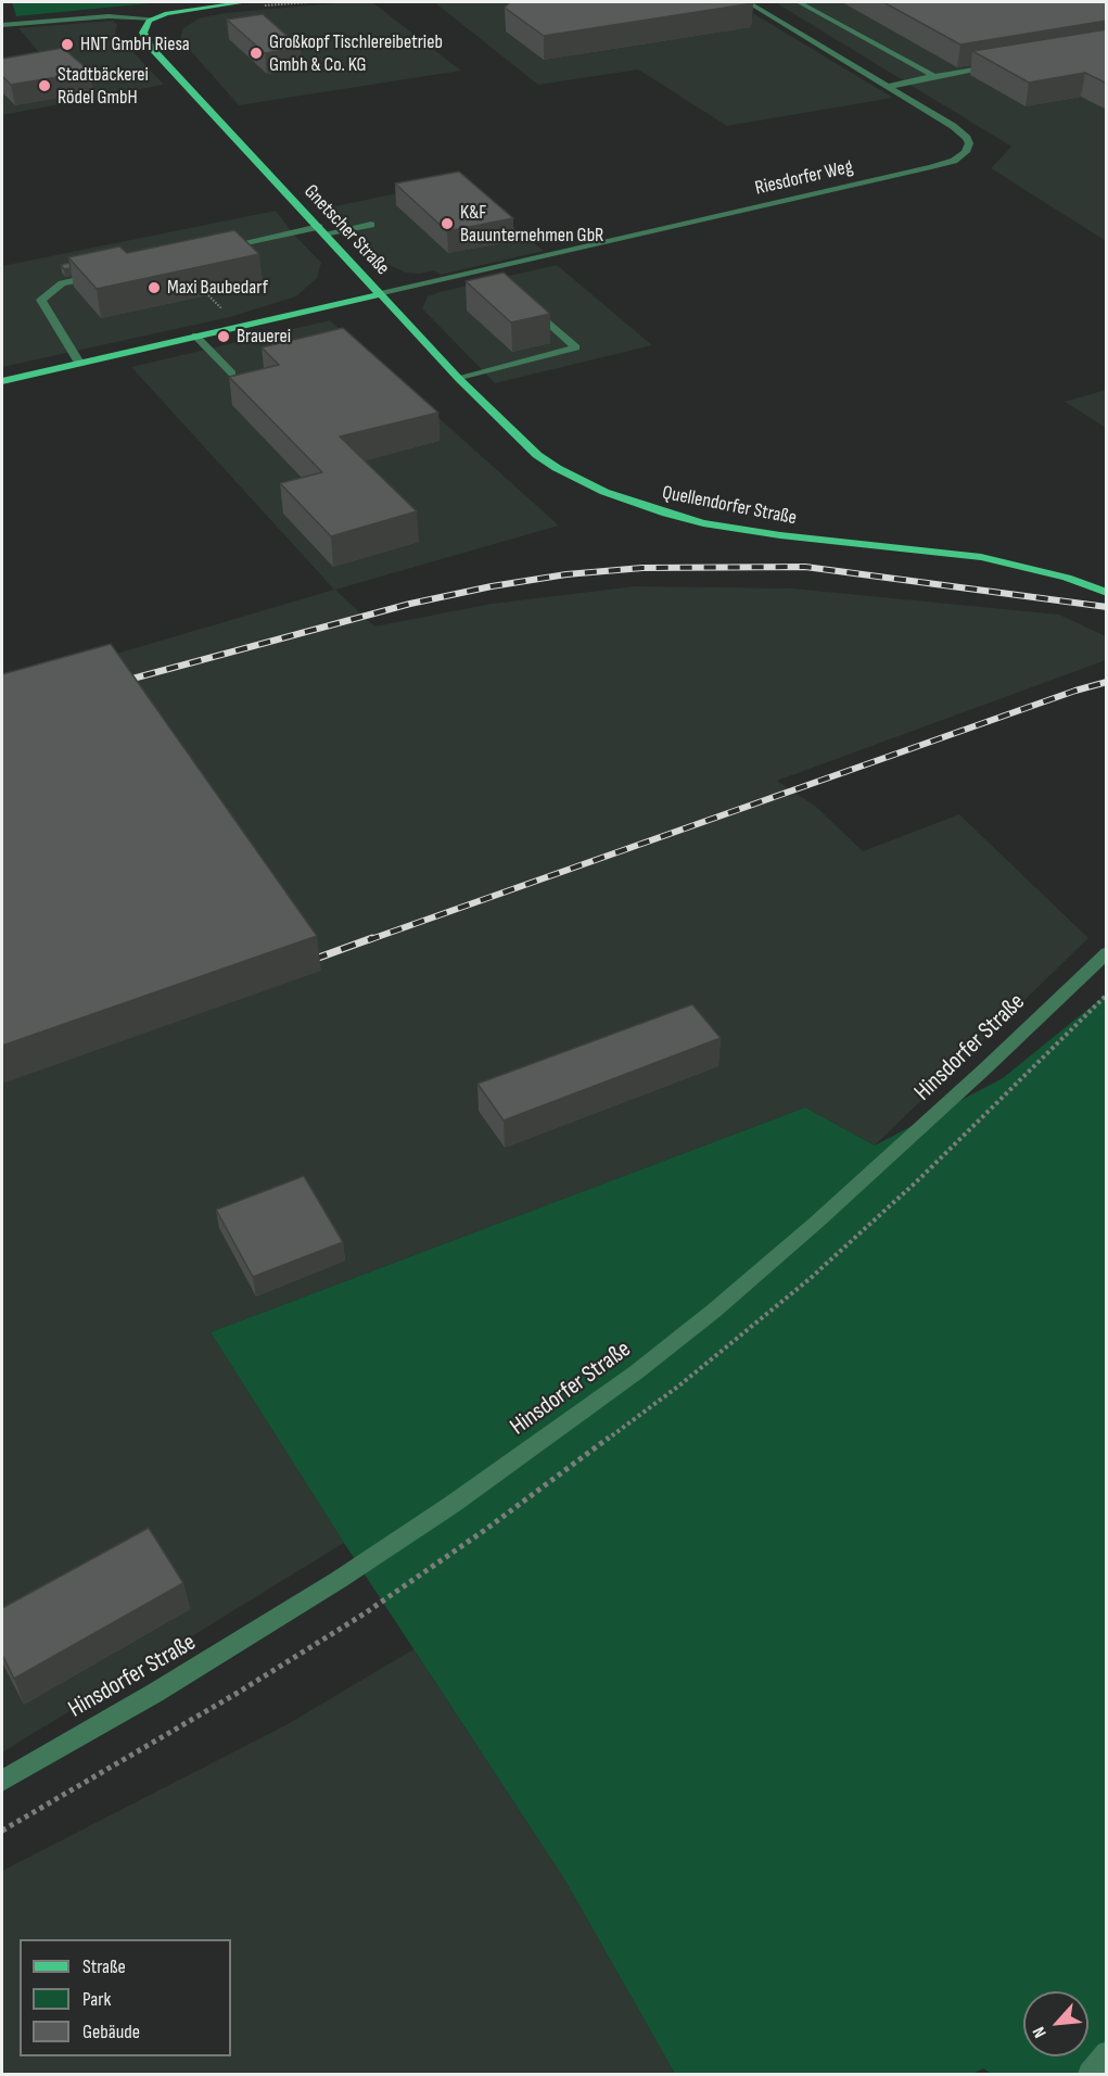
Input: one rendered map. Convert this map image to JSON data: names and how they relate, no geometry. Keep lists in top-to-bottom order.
{
  "streets": {
    "main road": ["Gnetscher Straße", "Quellendorfer Straße"],
    "street": ["Riesdorfer Weg", "Hinsdorfer Straße"]
  },
  "crossings": [
    ["Riesdorfer Weg", "Gnetscher Straße"],
    ["Riesdorfer Weg", "Quellendorfer Straße"],
    ["Gnetscher Straße", "Quellendorfer Straße"]
  ],
  "places": [
    "HNT GmbH Riesa",
    "Großkopf Tischlereibetrieb Gmbh & Co. KG",
    "Stadtbäckerei Rödel GmbH",
    "K&F Bauunternehmen GbR",
    "Maxi Baubedarf",
    "Brauerei"
  ],
  "legend": ["Straße", "Park", "Gebäude"],
  "north": "bottom left"
}
